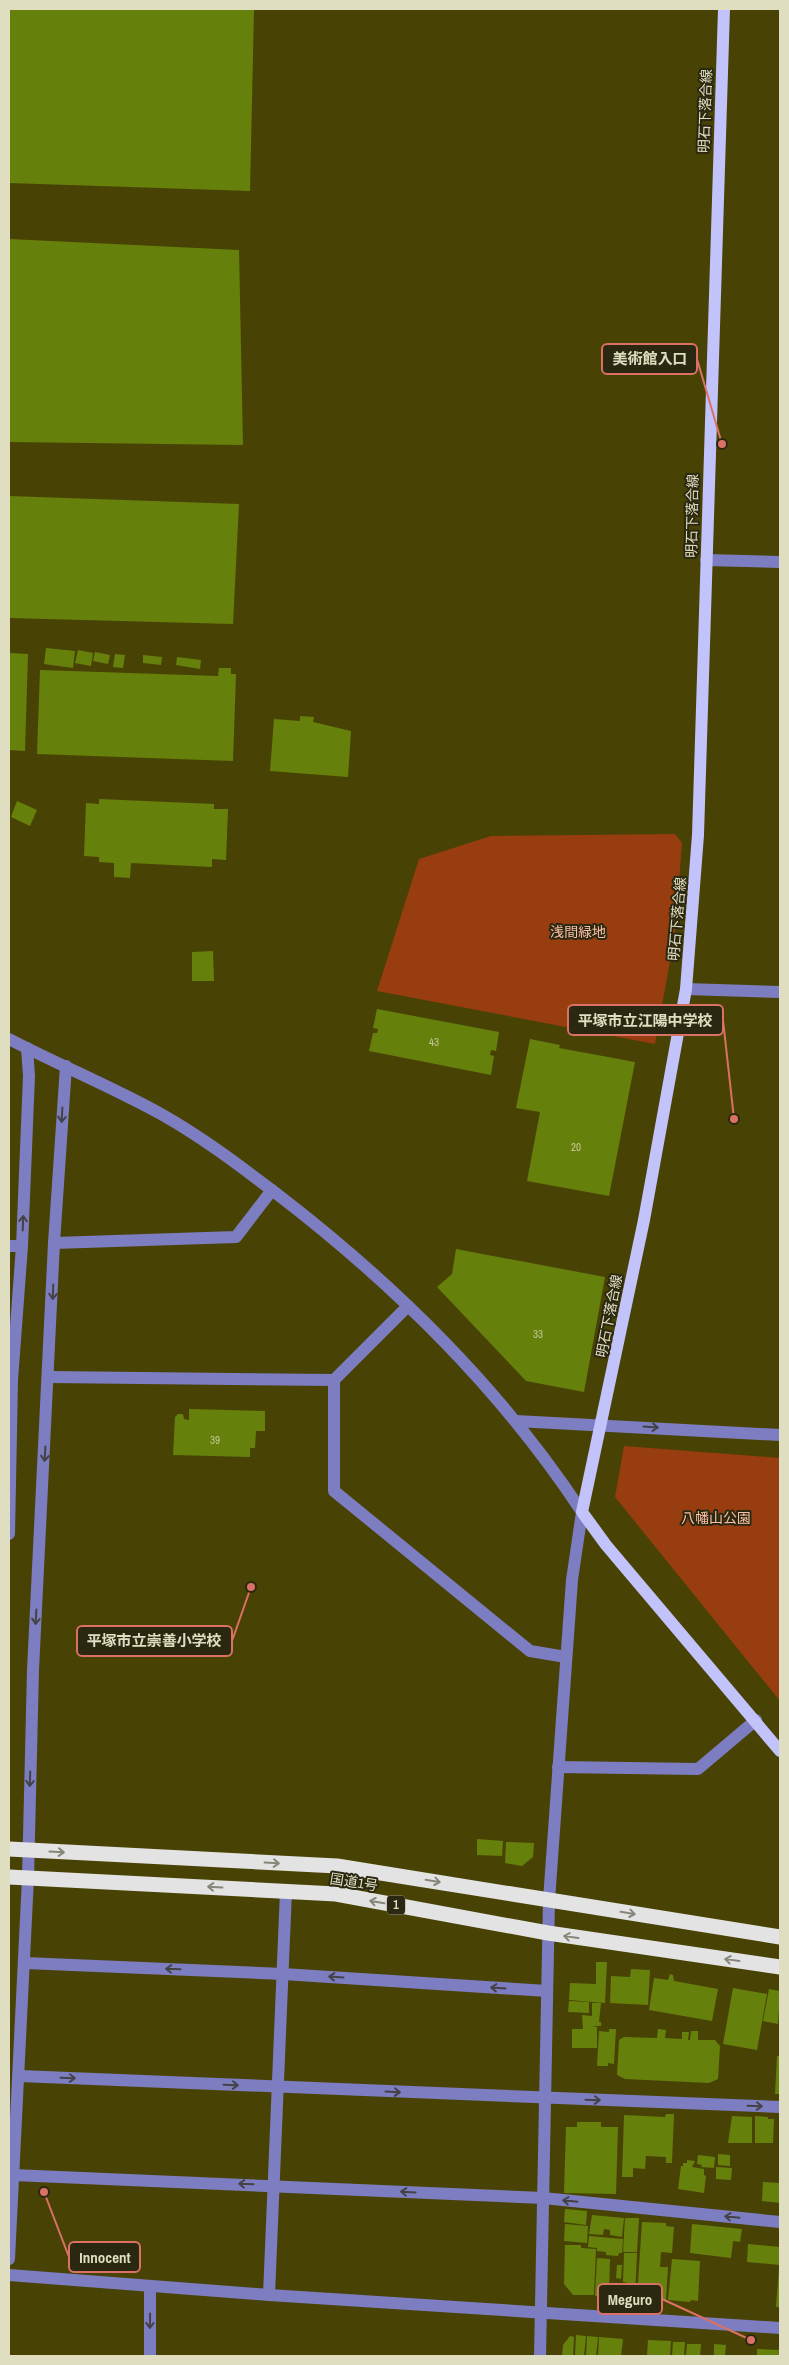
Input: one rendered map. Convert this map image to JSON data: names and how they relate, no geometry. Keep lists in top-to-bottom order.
{
  "streets": {
    "highway": ["国道1号", "1"],
    "main road": ["明石下落合線"]
  },
  "parks": ["浅間緑地", "八幡山公園"],
  "places": [
    "美術館入口",
    "平塚市立江陽中学校",
    "平塚市立崇善小学校",
    "Innocent",
    "Meguro"
  ],
  "house_numbers": [
    "43",
    "20",
    "33",
    "39"
  ]
}
